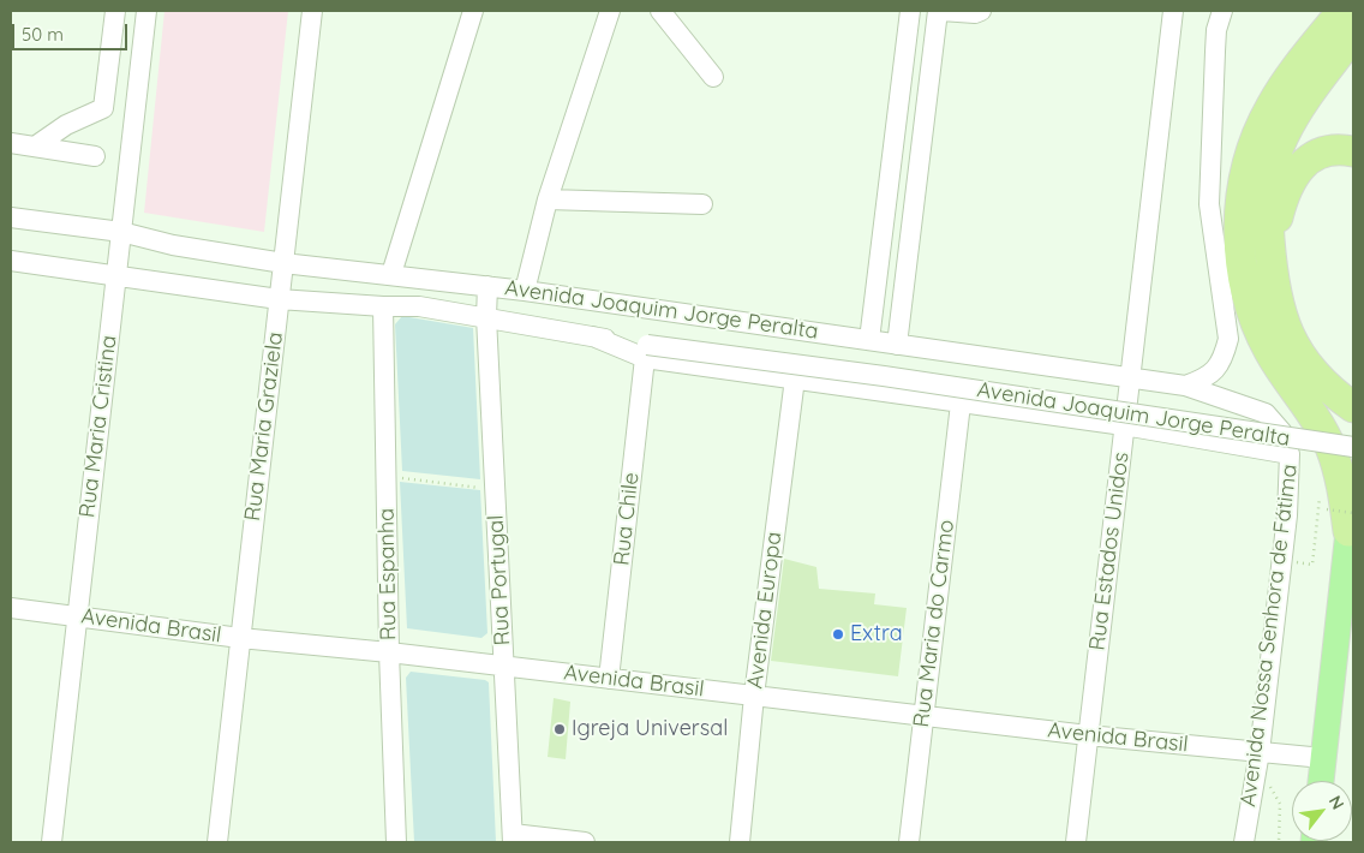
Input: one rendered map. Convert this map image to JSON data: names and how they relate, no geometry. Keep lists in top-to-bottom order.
{
  "streets": {
    "street": [
      "Avenida Joaquim Jorge Peralta",
      "Rua Maria Cristina",
      "Rua Maria Graziela",
      "Rua Chile",
      "Rua Estados Unidos",
      "Rua Espanha",
      "Rua Portugal",
      "Avenida Europa",
      "Rua Maria do Carmo",
      "Avenida Brasil",
      "Avenida Nossa Senhora de Fátima"
    ]
  },
  "crossings": [
    ["Avenida Joaquim Jorge Peralta", "Rua Maria Cristina"],
    ["Avenida Joaquim Jorge Peralta", "Rua Maria Graziela"],
    ["Avenida Joaquim Jorge Peralta", "Rua Chile"],
    ["Avenida Joaquim Jorge Peralta", "Rua Estados Unidos"],
    ["Avenida Joaquim Jorge Peralta", "Rua Espanha"],
    ["Avenida Joaquim Jorge Peralta", "Rua Portugal"],
    ["Avenida Joaquim Jorge Peralta", "Avenida Europa"],
    ["Avenida Joaquim Jorge Peralta", "Rua Maria do Carmo"],
    ["Avenida Joaquim Jorge Peralta", "Avenida Nossa Senhora de Fátima"],
    ["Rua Maria Cristina", "Avenida Brasil"],
    ["Rua Maria Graziela", "Avenida Brasil"],
    ["Rua Chile", "Avenida Brasil"],
    ["Rua Estados Unidos", "Avenida Brasil"],
    ["Rua Espanha", "Avenida Brasil"],
    ["Rua Portugal", "Avenida Brasil"],
    ["Avenida Europa", "Avenida Brasil"],
    ["Rua Maria do Carmo", "Avenida Brasil"],
    ["Avenida Brasil", "Avenida Nossa Senhora de Fátima"]
  ],
  "places": ["Extra", "Igreja Universal"],
  "scale_bar": "50 m",
  "north": "top right"
}
